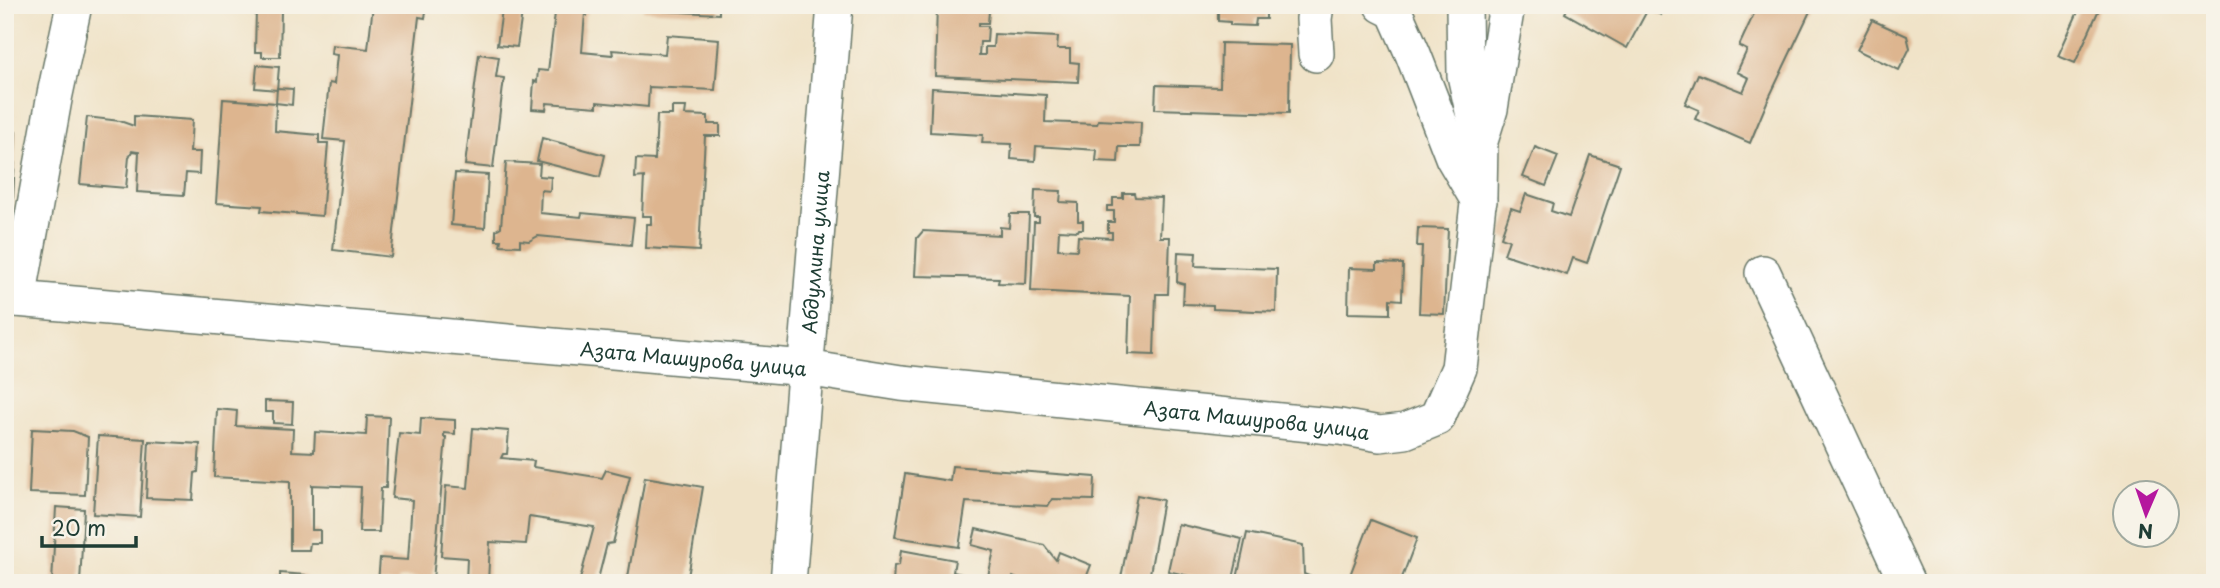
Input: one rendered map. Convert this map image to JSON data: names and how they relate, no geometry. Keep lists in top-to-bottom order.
{
  "streets": {
    "street": ["Абдуллина улица", "Азата Машурова улица"]
  },
  "crossings": [
    ["Абдуллина улица", "Азата Машурова улица"]
  ],
  "scale_bar": "20 m",
  "north": "bottom"
}
